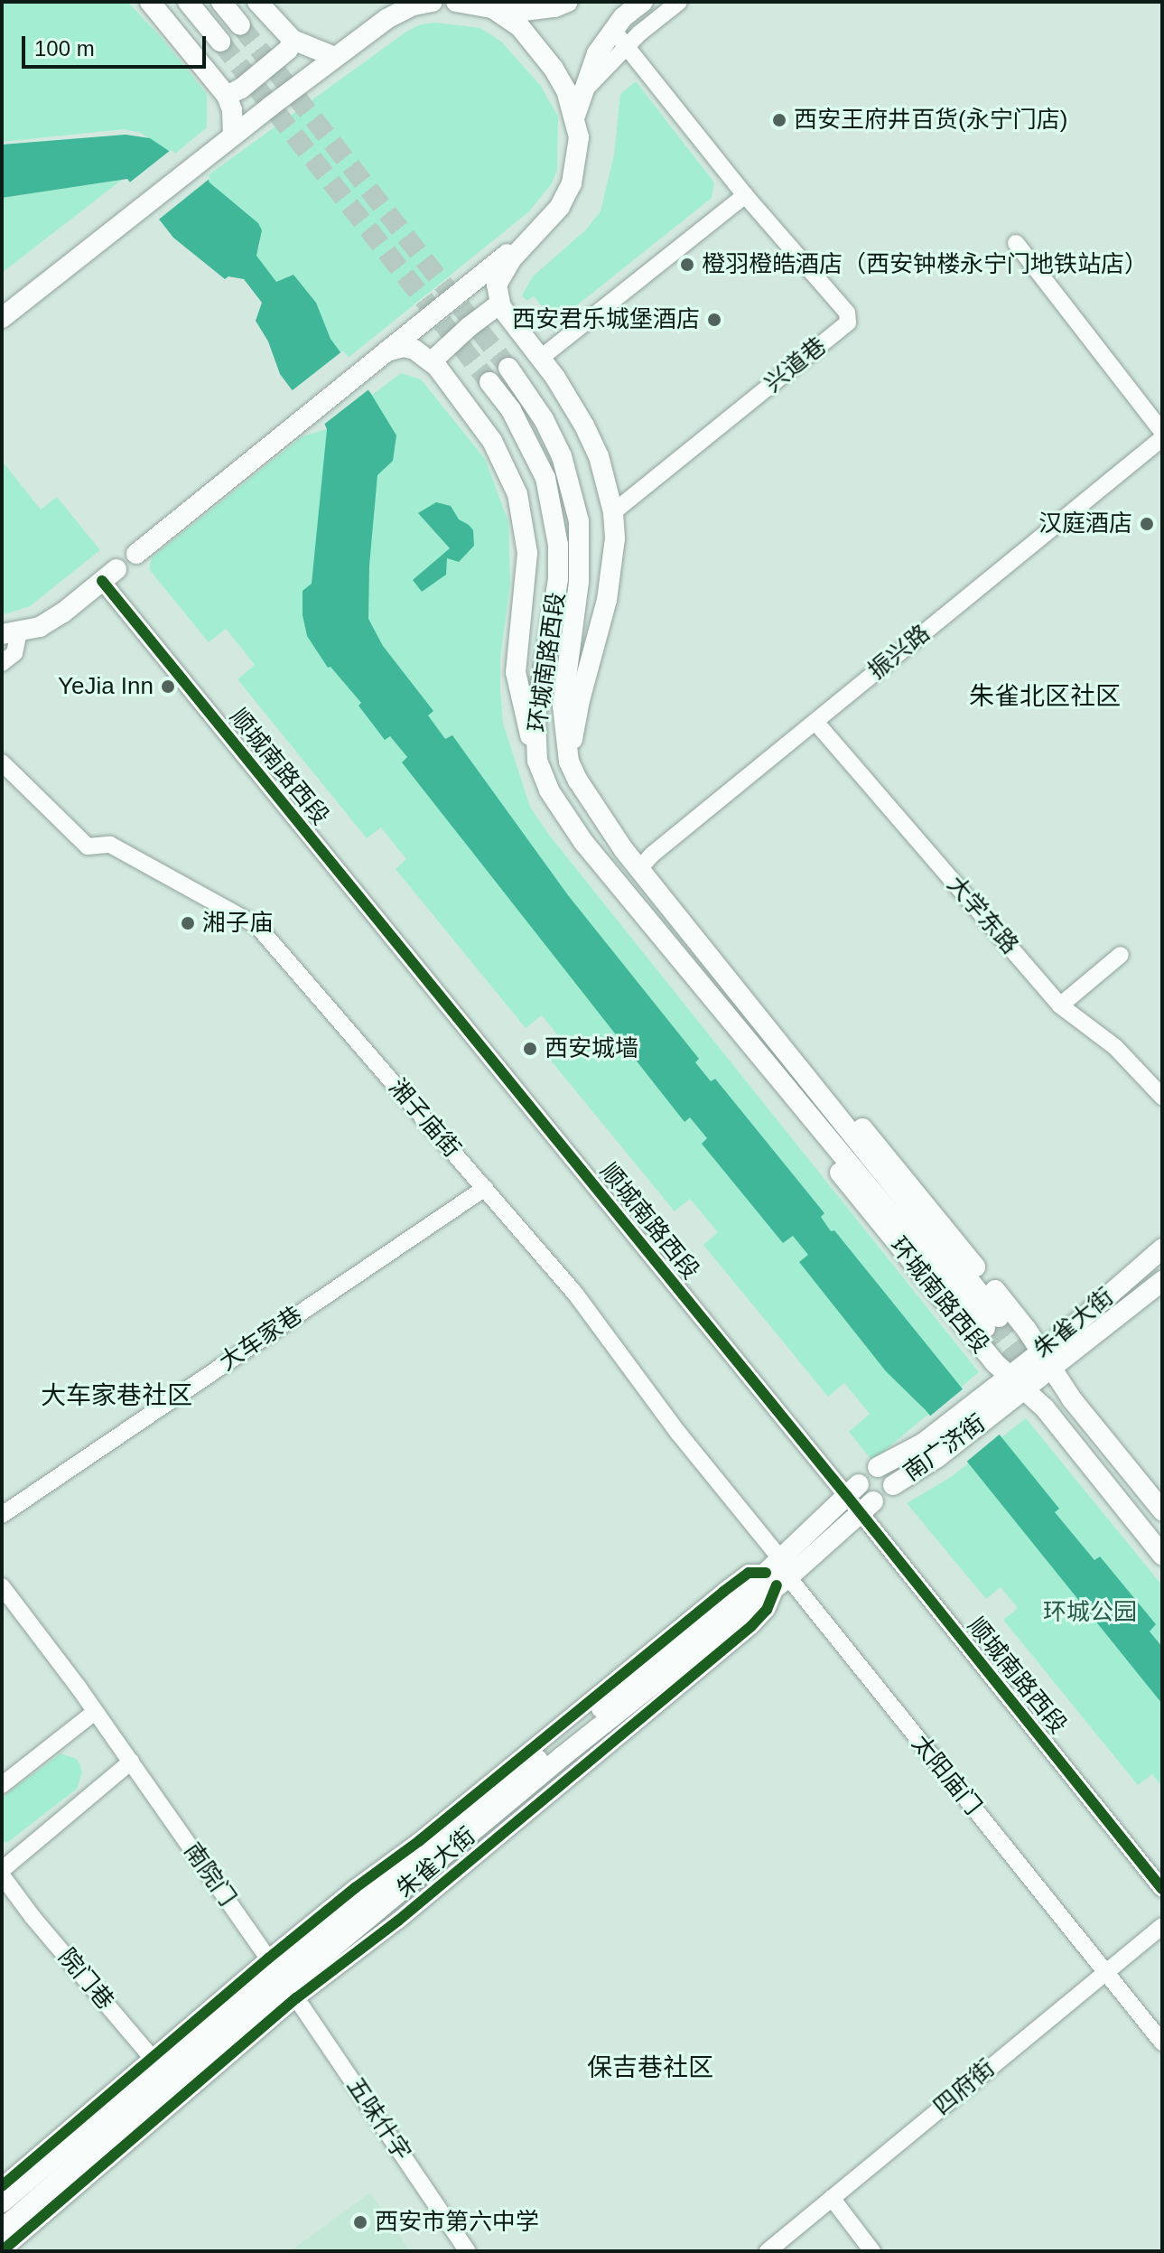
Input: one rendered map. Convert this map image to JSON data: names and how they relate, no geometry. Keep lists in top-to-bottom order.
{
  "streets": {
    "main road": ["环城南路西段", "朱雀大街", "南广济街"],
    "street": [
      "兴道巷",
      "振兴路",
      "顺城南路西段",
      "大学东路",
      "湘子庙街",
      "大车家巷",
      "太阳庙门",
      "南院门",
      "院门巷",
      "四府街",
      "五味什字"
    ]
  },
  "crossings": [
    ["振兴路", "环城南路西段"],
    ["振兴路", "大学东路"],
    ["环城南路西段", "朱雀大街"],
    ["顺城南路西段", "朱雀大街"],
    ["湘子庙街", "朱雀大街"],
    ["湘子庙街", "大车家巷"],
    ["湘子庙街", "太阳庙门"],
    ["朱雀大街", "南广济街"],
    ["朱雀大街", "太阳庙门"],
    ["朱雀大街", "南院门"],
    ["朱雀大街", "院门巷"],
    ["朱雀大街", "五味什字"],
    ["太阳庙门", "四府街"],
    ["南院门", "五味什字"]
  ],
  "districts": ["朱雀北区社区", "大车家巷社区", "保吉巷社区"],
  "parks": ["环城公园"],
  "places": [
    "西安王府井百货(永宁门店)",
    "橙羽橙皓酒店（西安钟楼永宁门地铁站店）",
    "西安君乐城堡酒店",
    "汉庭酒店",
    "YeJia Inn",
    "湘子庙",
    "西安城墙",
    "西安市第六中学"
  ],
  "scale_bar": "100 m"
}
